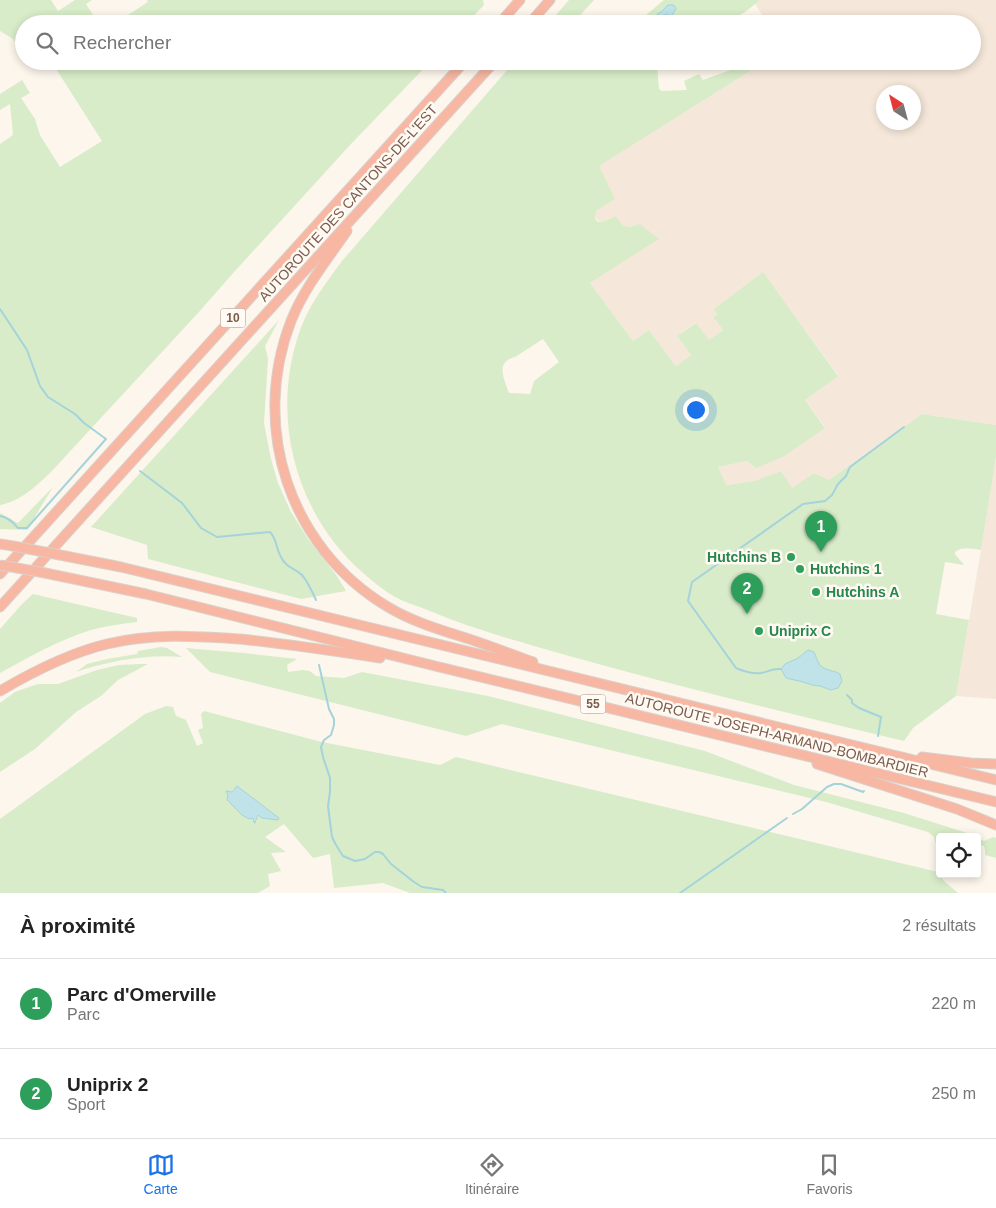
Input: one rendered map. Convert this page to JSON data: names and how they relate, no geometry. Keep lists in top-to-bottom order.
{
  "streets": {
    "highway": [
      "AUTOROUTE DES CANTONS-DE-L'EST",
      "10",
      "55",
      "AUTOROUTE JOSEPH-ARMAND-BOMBARDIER"
    ]
  },
  "places": [
    "Hutchins B",
    "Hutchins 1",
    "Hutchins A",
    "Uniprix C"
  ],
  "north": "top left",
  "page": {
    "search": "Rechercher",
    "pins": ["1", "2"],
    "heading": ["À proximité", "2 résultats"],
    "list": [
      {
        "mark": "1",
        "name": "Parc d'Omerville",
        "note": "Parc",
        "value": "220 m"
      },
      {
        "mark": "2",
        "name": "Uniprix 2",
        "note": "Sport",
        "value": "250 m"
      }
    ],
    "nav": ["Carte", "Itinéraire", "Favoris"]
  }
}
